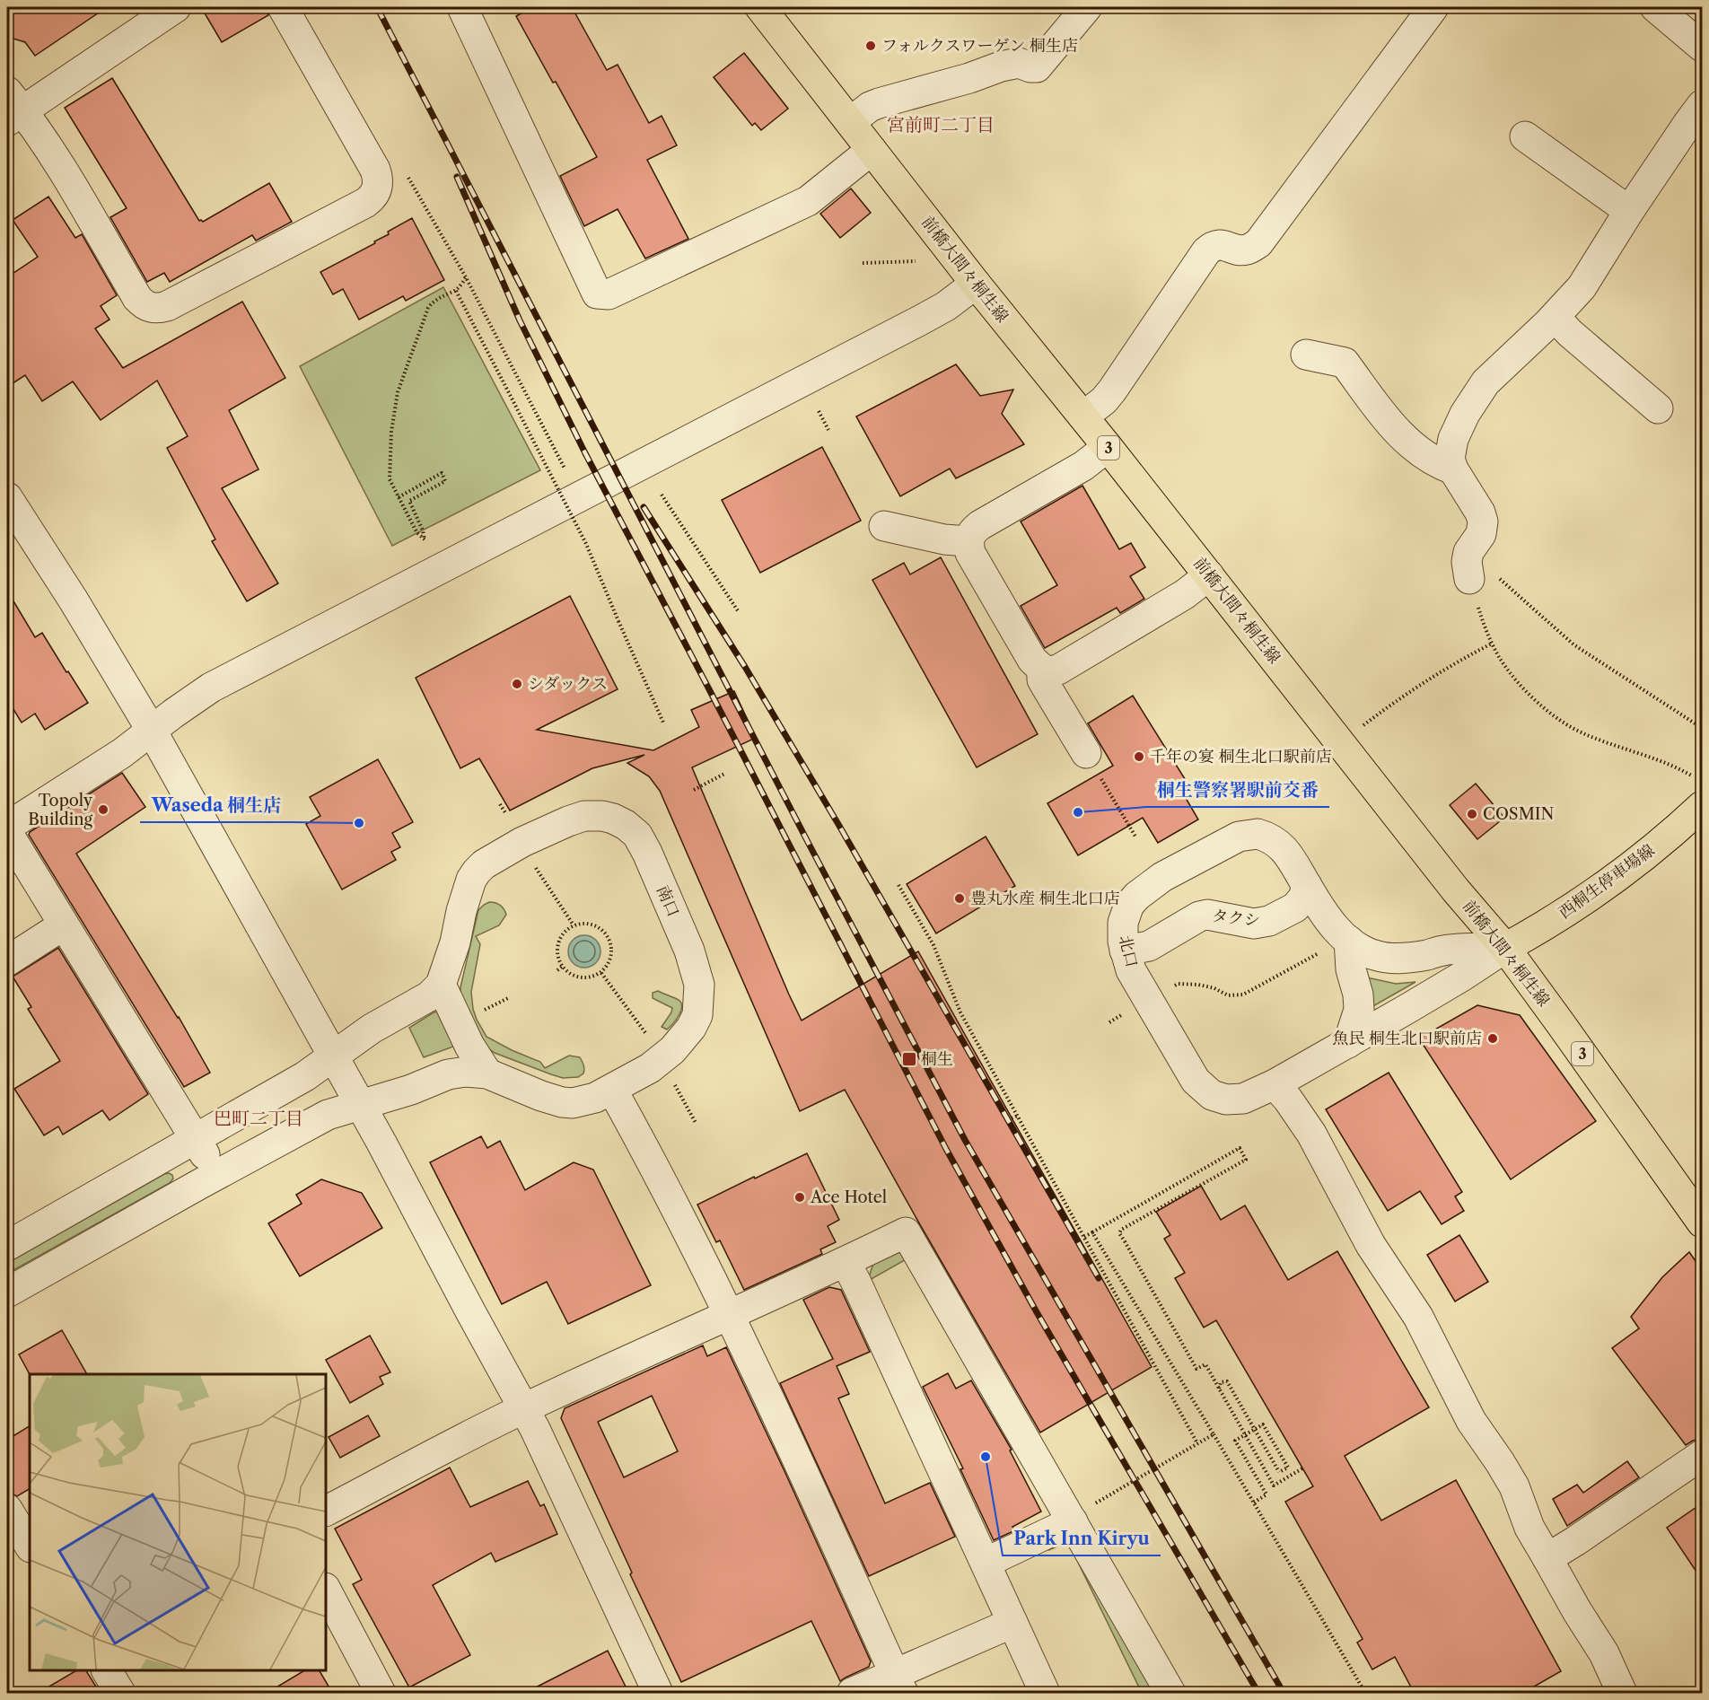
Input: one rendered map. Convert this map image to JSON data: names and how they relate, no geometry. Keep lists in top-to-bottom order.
{
  "streets": {
    "main road": ["前橋大間々桐生線", "3", "西桐生停車場線"],
    "street": ["南口", "タクシ", "北口"]
  },
  "crossings": [
    ["前橋大間々桐生線", "西桐生停車場線"],
    ["前橋大間々桐生線", "北口"],
    ["西桐生停車場線", "北口"],
    ["タクシ", "北口"]
  ],
  "districts": ["宮前町二丁目", "巴町二丁目"],
  "places": {
    "other": [
      "フォルクスワーゲン 桐生店",
      "シダックス",
      "千年の宴 桐生北口駅前店",
      "Topoly Building",
      "桐生警察署駅前交番",
      "COSMIN",
      "Waseda 桐生店",
      "豊丸水産 桐生北口店",
      "魚民 桐生北口駅前店",
      "Ace Hotel",
      "Park Inn Kiryu"
    ],
    "transit": ["桐生"]
  }
}
